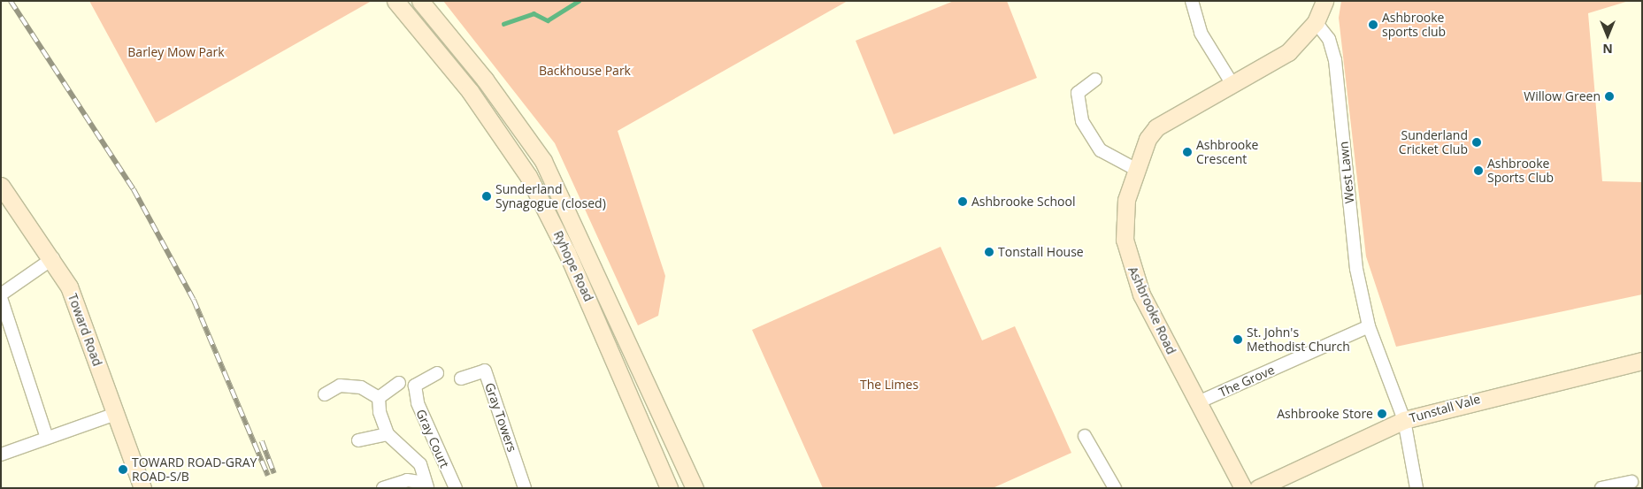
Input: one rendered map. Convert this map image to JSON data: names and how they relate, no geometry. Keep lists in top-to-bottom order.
{
  "streets": {
    "street": [
      "West Lawn",
      "Ryhope Road",
      "Ashbrooke Road",
      "Toward Road",
      "The Grove",
      "Tunstall Vale",
      "Gray Towers",
      "Gray Court"
    ]
  },
  "crossings": [
    ["West Lawn", "Ashbrooke Road"],
    ["West Lawn", "The Grove"],
    ["West Lawn", "Tunstall Vale"],
    ["Ashbrooke Road", "The Grove"]
  ],
  "parks": ["Barley Mow Park", "Backhouse Park", "The Limes"],
  "places": [
    "Ashbrooke sports club",
    "Willow Green",
    "Sunderland Cricket Club",
    "Ashbrooke Crescent",
    "Ashbrooke Sports Club",
    "Sunderland Synagogue (closed)",
    "Ashbrooke School",
    "Tonstall House",
    "St. John's Methodist Church",
    "Ashbrooke Store",
    "TOWARD ROAD-GRAY ROAD-S/B"
  ],
  "north": "bottom"
}
